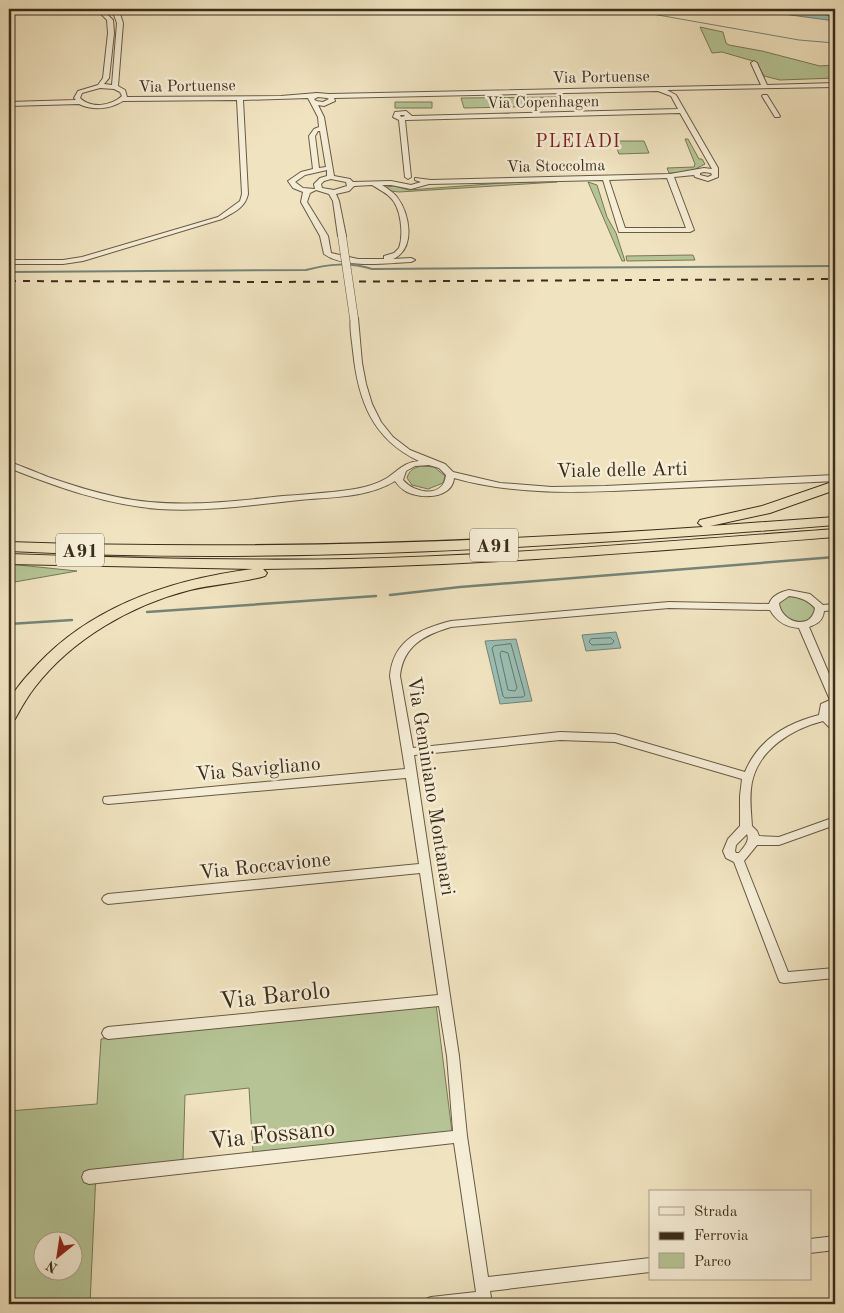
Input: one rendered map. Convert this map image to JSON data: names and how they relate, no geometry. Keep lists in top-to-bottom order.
{
  "streets": {
    "highway": ["A91"],
    "street": [
      "Via Portuense",
      "Via Copenhagen",
      "Via Stoccolma",
      "Viale delle Arti",
      "Via Savigliano",
      "Via Geminiano Montanari",
      "Via Roccavione",
      "Via Barolo",
      "Via Fossano"
    ]
  },
  "crossings": [
    ["Via Savigliano", "Via Geminiano Montanari"],
    ["Via Geminiano Montanari", "Via Roccavione"],
    ["Via Geminiano Montanari", "Via Barolo"],
    ["Via Geminiano Montanari", "Via Fossano"]
  ],
  "districts": ["PLEIADI"],
  "legend": ["Strada", "Ferrovia", "Parco"],
  "north": "bottom left"
}
